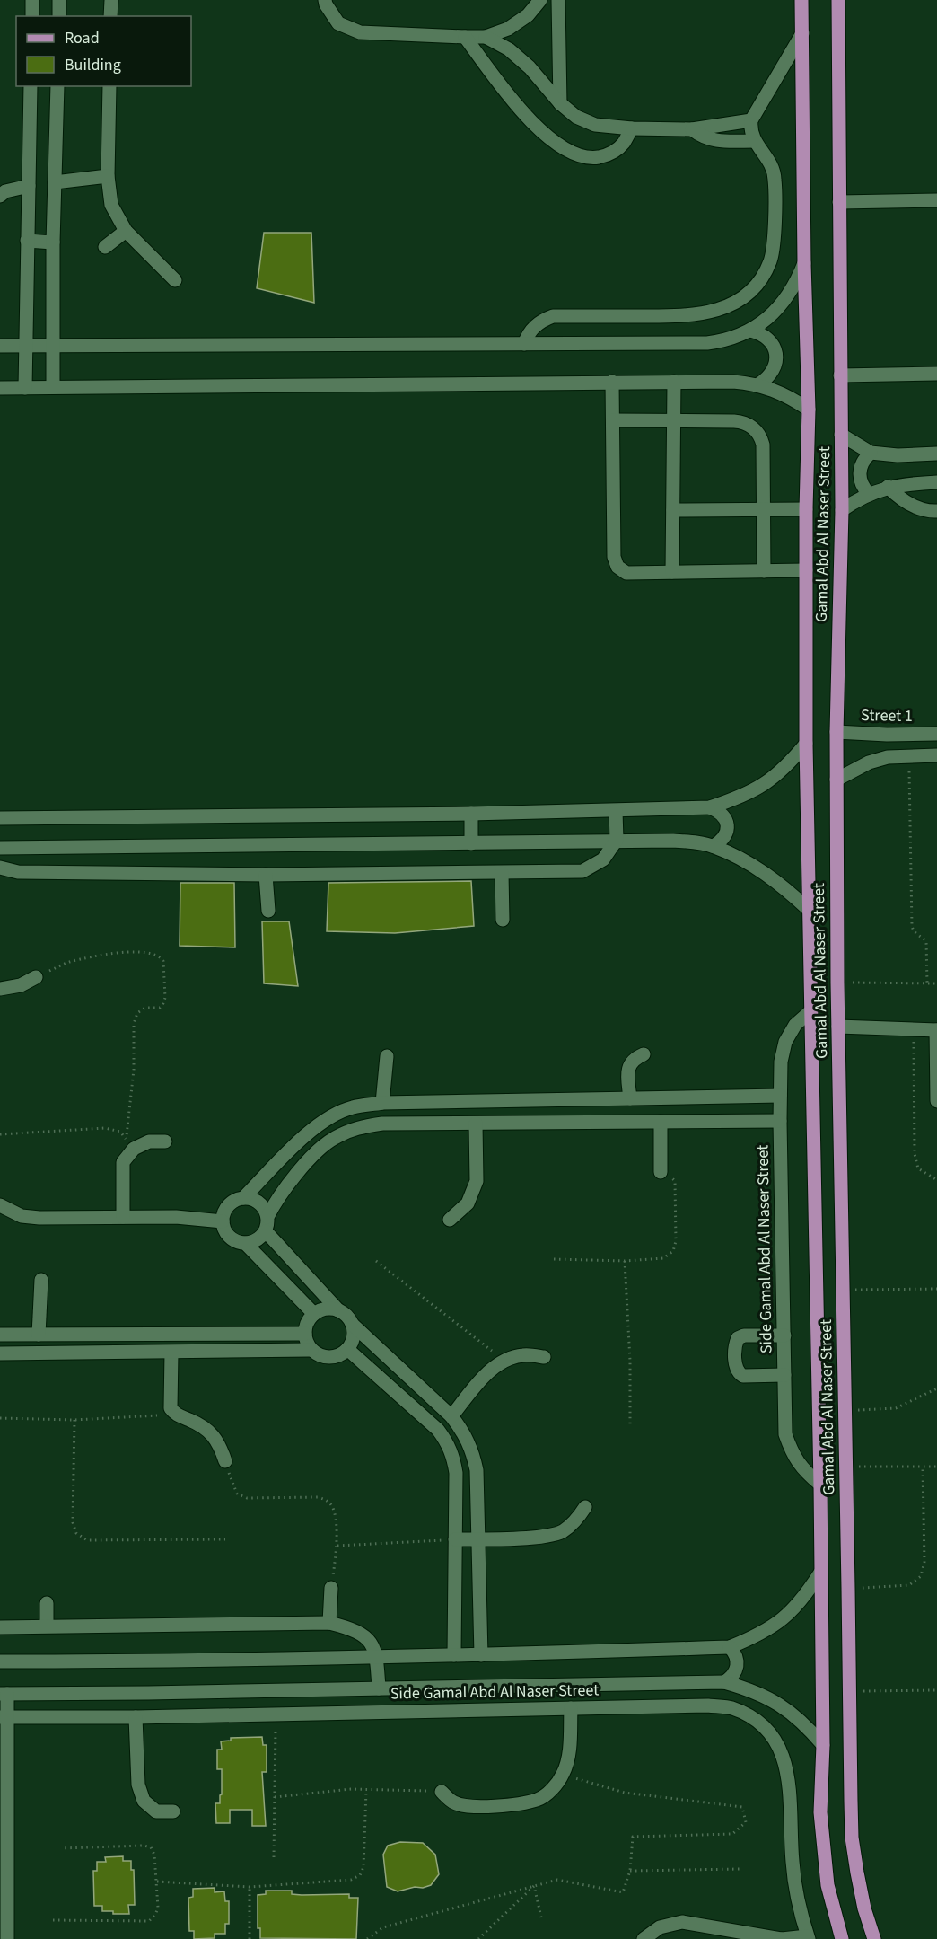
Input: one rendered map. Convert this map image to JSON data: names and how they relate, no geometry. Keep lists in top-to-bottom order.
{
  "streets": {
    "main road": ["Gamal Abd Al Naser Street"],
    "street": ["Street 1", "Side Gamal Abd Al Naser Street"]
  },
  "crossings": [
    ["Gamal Abd Al Naser Street", "Street 1"],
    ["Gamal Abd Al Naser Street", "Side Gamal Abd Al Naser Street"]
  ],
  "legend": ["Road", "Building"]
}
